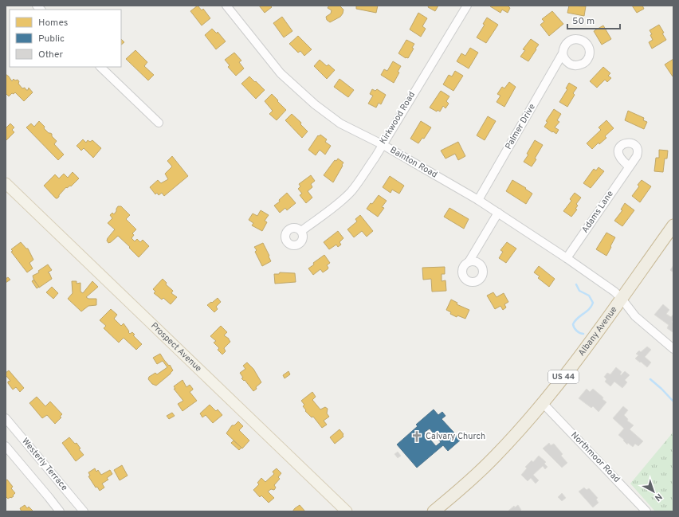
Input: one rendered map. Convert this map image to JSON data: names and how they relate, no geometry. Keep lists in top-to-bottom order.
{
  "streets": {
    "highway": ["Albany Avenue", "US 44"],
    "main road": ["Prospect Avenue"],
    "street": [
      "Kirkwood Road",
      "Palmer Drive",
      "Bainton Road",
      "Adams Lane",
      "Northmoor Road",
      "Westerly Terrace"
    ]
  },
  "crossings": [
    ["Kirkwood Road", "Bainton Road"],
    ["Palmer Drive", "Bainton Road"],
    ["Bainton Road", "Adams Lane"],
    ["Bainton Road", "Albany Avenue"],
    ["Albany Avenue", "Northmoor Road"]
  ],
  "places": {
    "church": ["Calvary Church"]
  },
  "legend": ["Homes", "Public", "Other"],
  "scale_bar": "50 m",
  "north": "bottom right"
}
